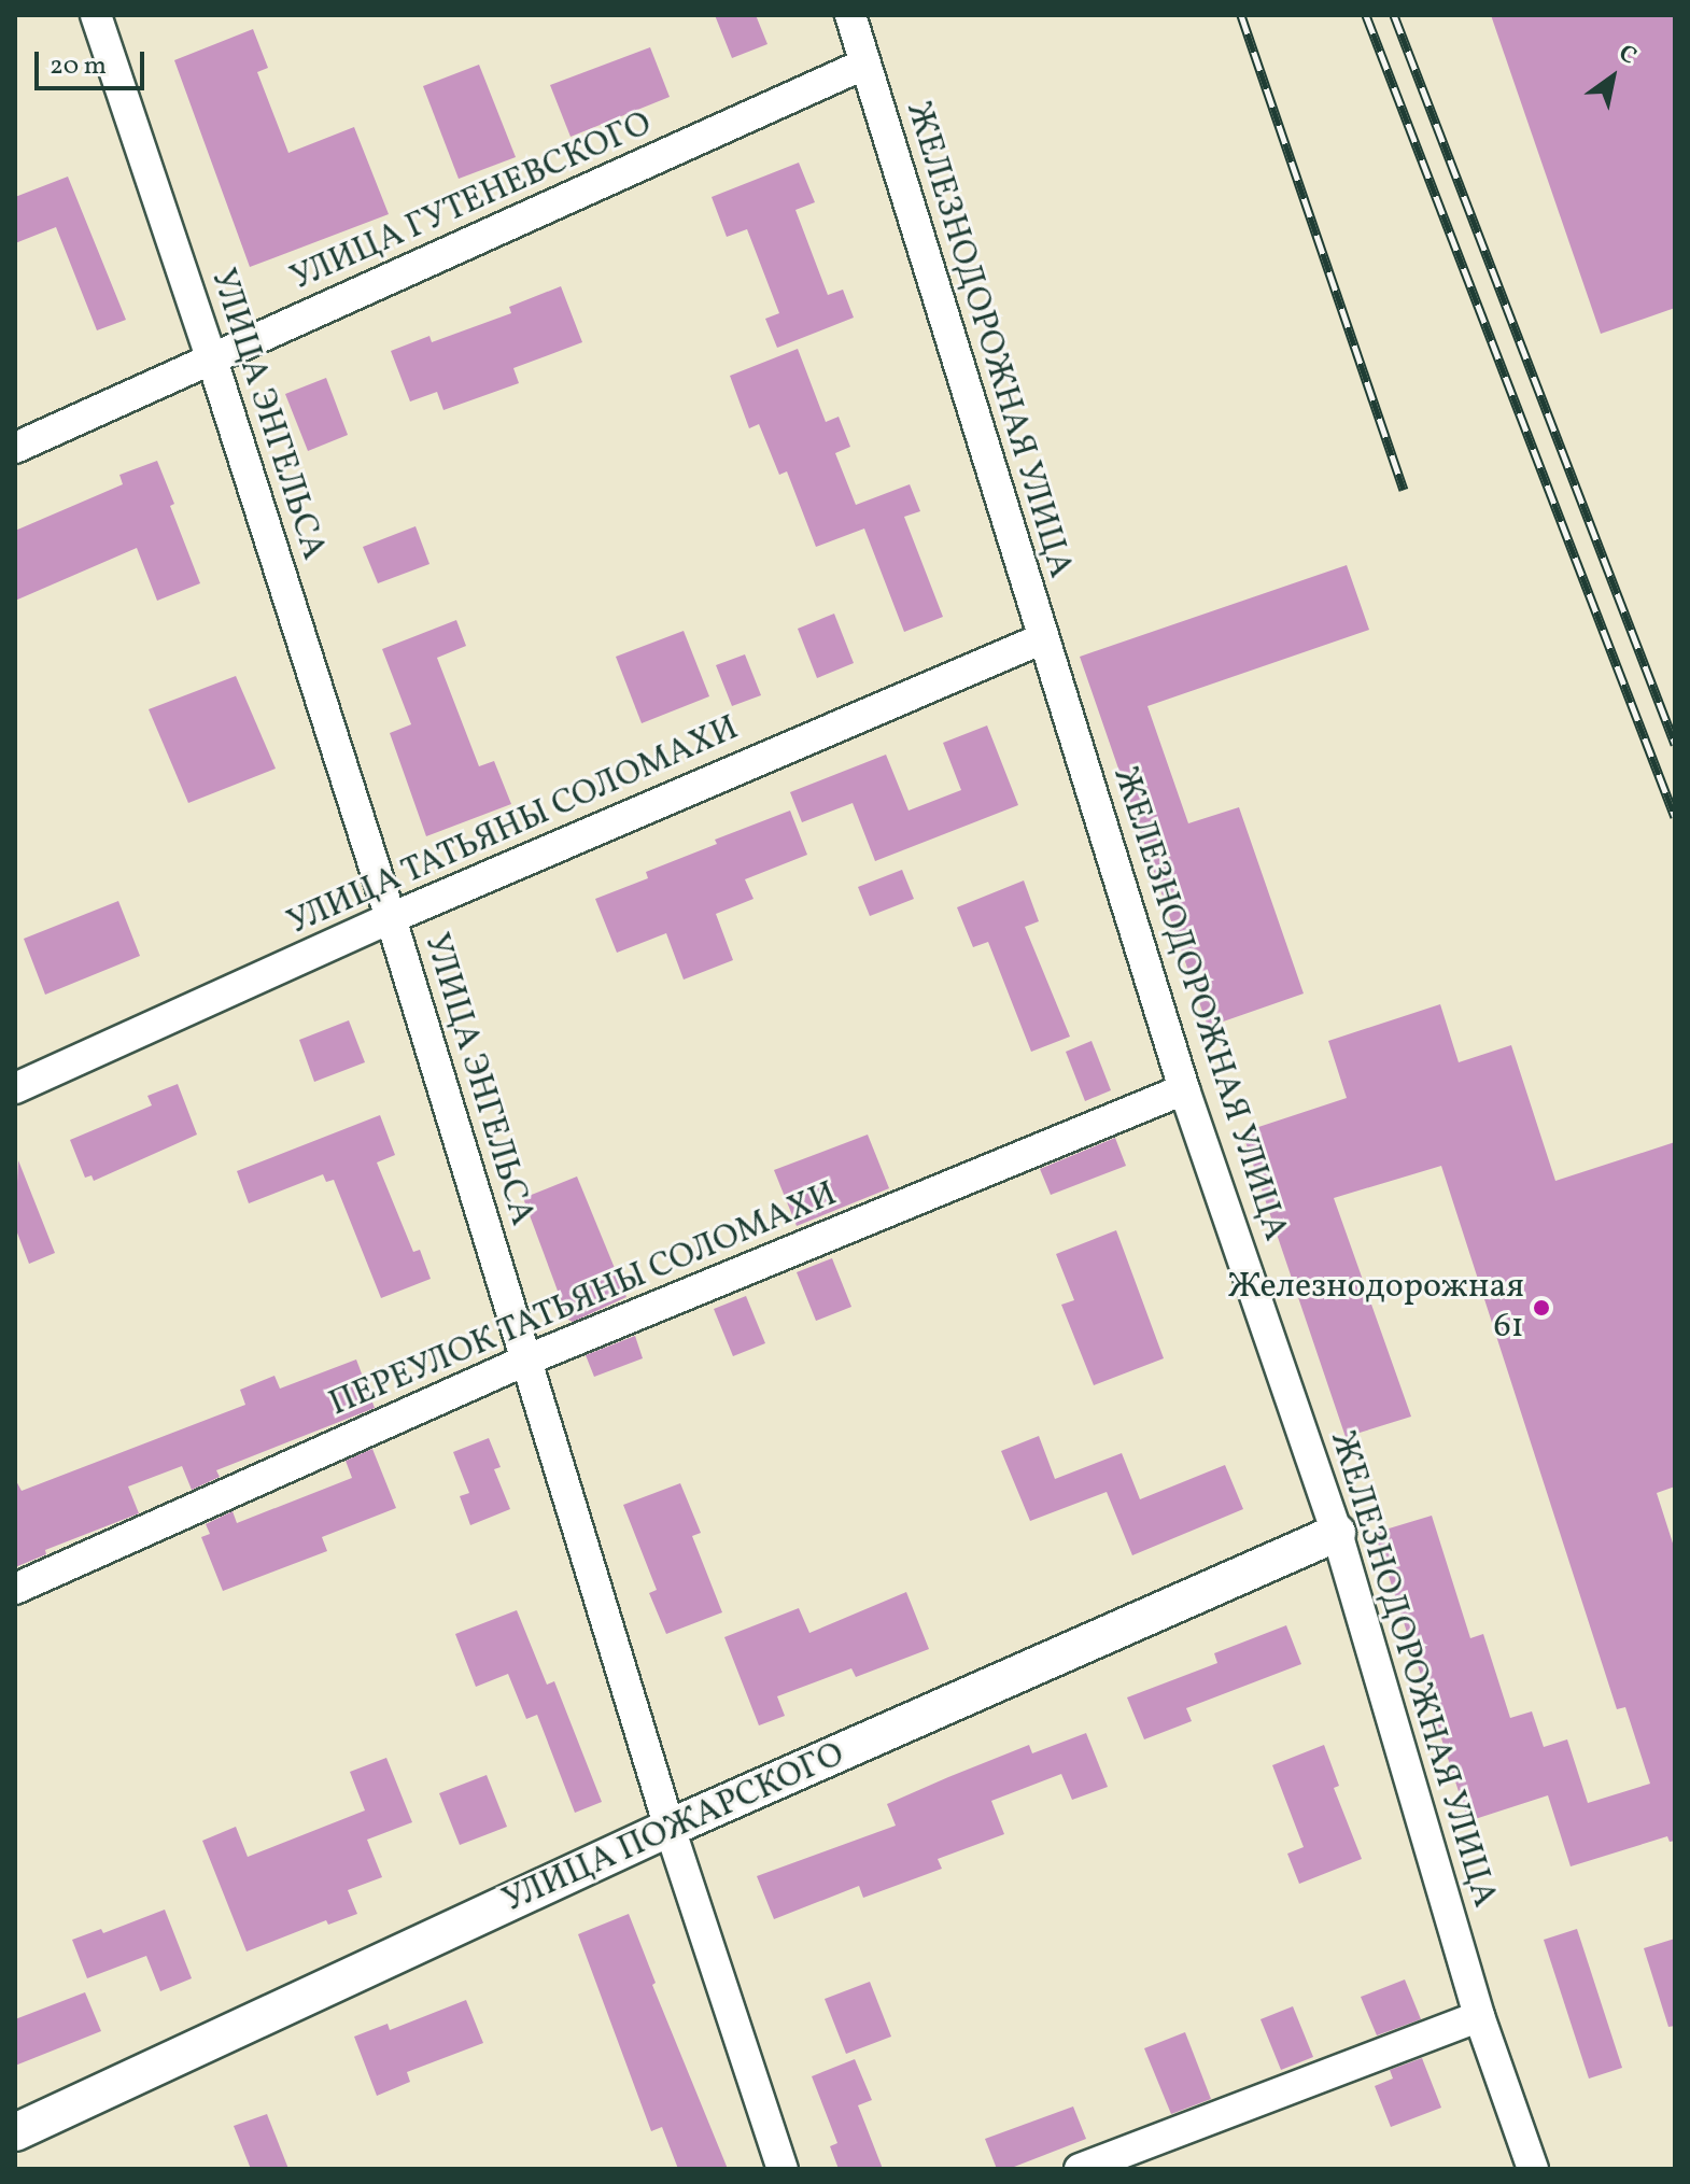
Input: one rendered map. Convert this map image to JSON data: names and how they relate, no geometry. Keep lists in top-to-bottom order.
{
  "streets": {
    "street": [
      "УЛИЦА ГУТЕНЕВСКОГО",
      "ЖЕЛЕЗНОДОРОЖНАЯ УЛИЦА",
      "УЛИЦА ЭНГЕЛЬСА",
      "УЛИЦА ТАТЬЯНЫ СОЛОМАХИ",
      "ПЕРЕУЛОК ТАТЬЯНЫ СОЛОМАХИ",
      "УЛИЦА ПОЖАРСКОГО"
    ]
  },
  "crossings": [
    ["УЛИЦА ГУТЕНЕВСКОГО", "ЖЕЛЕЗНОДОРОЖНАЯ УЛИЦА"],
    ["УЛИЦА ГУТЕНЕВСКОГО", "УЛИЦА ЭНГЕЛЬСА"],
    ["ЖЕЛЕЗНОДОРОЖНАЯ УЛИЦА", "УЛИЦА ТАТЬЯНЫ СОЛОМАХИ"],
    ["ЖЕЛЕЗНОДОРОЖНАЯ УЛИЦА", "ПЕРЕУЛОК ТАТЬЯНЫ СОЛОМАХИ"],
    ["ЖЕЛЕЗНОДОРОЖНАЯ УЛИЦА", "УЛИЦА ПОЖАРСКОГО"],
    ["УЛИЦА ЭНГЕЛЬСА", "УЛИЦА ТАТЬЯНЫ СОЛОМАХИ"],
    ["УЛИЦА ЭНГЕЛЬСА", "ПЕРЕУЛОК ТАТЬЯНЫ СОЛОМАХИ"],
    ["УЛИЦА ЭНГЕЛЬСА", "УЛИЦА ПОЖАРСКОГО"]
  ],
  "places": ["Железнодорожная 61"],
  "scale_bar": "20 m",
  "north": "top right"
}
